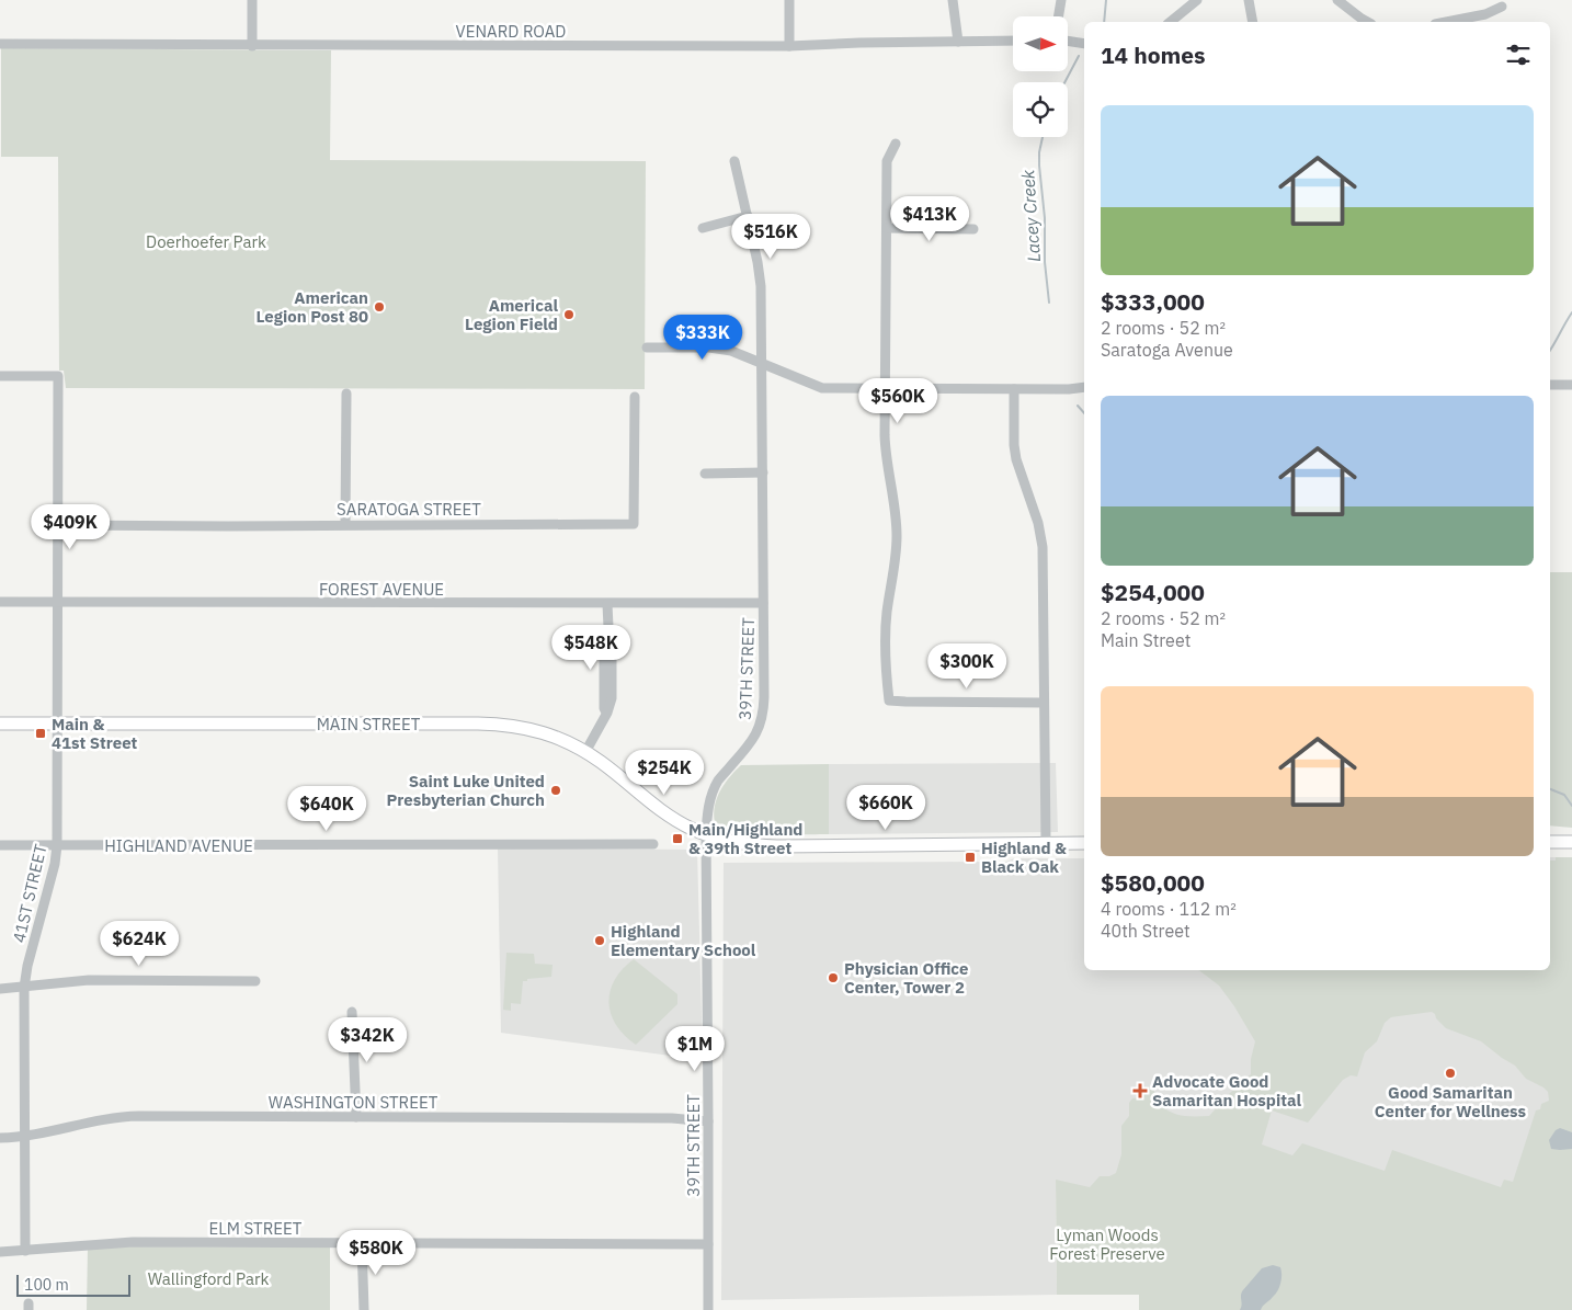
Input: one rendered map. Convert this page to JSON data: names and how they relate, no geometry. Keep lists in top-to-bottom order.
{
  "streets": {
    "main road": ["MAIN STREET"],
    "street": [
      "VENARD ROAD",
      "SARATOGA STREET",
      "FOREST AVENUE",
      "39TH STREET",
      "HIGHLAND AVENUE",
      "41ST STREET",
      "WASHINGTON STREET",
      "ELM STREET"
    ]
  },
  "crossings": [
    ["SARATOGA STREET", "41ST STREET"],
    ["FOREST AVENUE", "39TH STREET"],
    ["FOREST AVENUE", "41ST STREET"],
    ["39TH STREET", "MAIN STREET"],
    ["39TH STREET", "WASHINGTON STREET"],
    ["39TH STREET", "ELM STREET"],
    ["MAIN STREET", "41ST STREET"],
    ["HIGHLAND AVENUE", "41ST STREET"],
    ["41ST STREET", "WASHINGTON STREET"],
    ["41ST STREET", "ELM STREET"]
  ],
  "water": ["Lacey Creek"],
  "parks": ["Doerhoefer Park", "Lyman Woods Forest Preserve", "Wallingford Park"],
  "places": {
    "other": [
      "American Legion Post 80",
      "Americal Legion Field",
      "Saint Luke United Presbyterian Church",
      "Highland Elementary School",
      "Physician Office Center, Tower 2",
      "Good Samaritan Center for Wellness"
    ],
    "transit": ["Main & 41st Street", "Main/Highland & 39th Street", "Highland & Black Oak"],
    "health": ["Advocate Good Samaritan Hospital"]
  },
  "scale_bar": "100 m",
  "north": "right",
  "page": {
    "heading": "14 homes",
    "list": [
      {
        "name": "$333,000",
        "note": "2 rooms · 52 m² · Saratoga Avenue"
      },
      {
        "name": "$254,000",
        "note": "2 rooms · 52 m² · Main Street"
      },
      {
        "name": "$580,000",
        "note": "4 rooms · 112 m² · 40th Street"
      }
    ],
    "price": [
      "$413K",
      "$516K",
      "$333K",
      "$560K",
      "$409K",
      "$548K",
      "$300K",
      "$254K",
      "$660K",
      "$640K",
      "$624K",
      "$342K",
      "$1M",
      "$580K"
    ],
    "scale": "100 m"
  }
}
